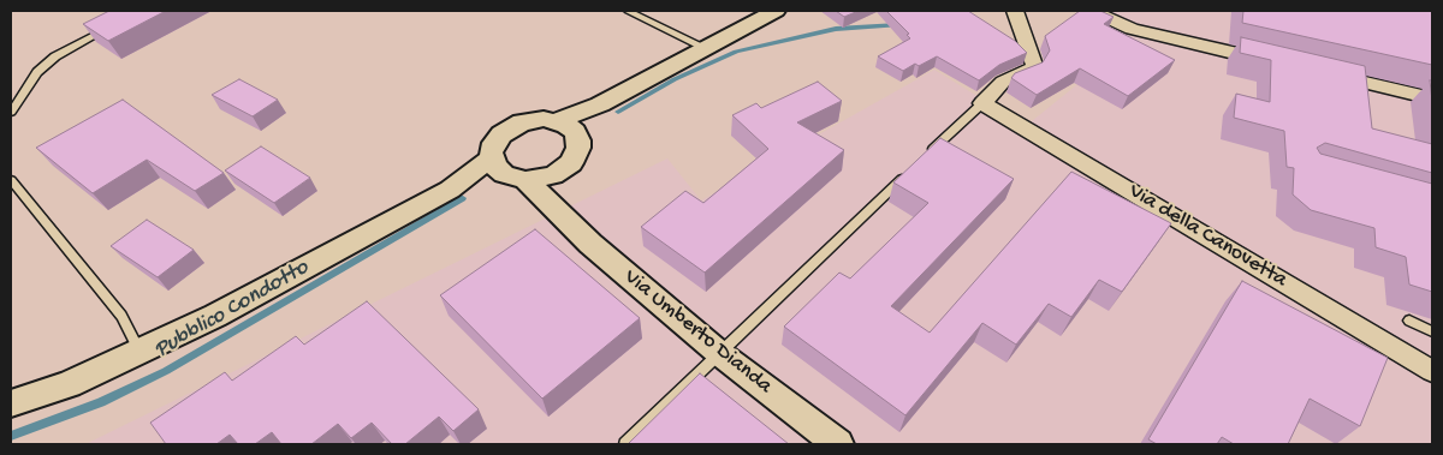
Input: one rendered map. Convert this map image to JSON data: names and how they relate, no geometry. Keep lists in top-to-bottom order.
{
  "streets": {
    "street": ["Via della Canovetta", "Via Umberto Dianda"]
  },
  "water": ["Pubblico Condotto"]
}
